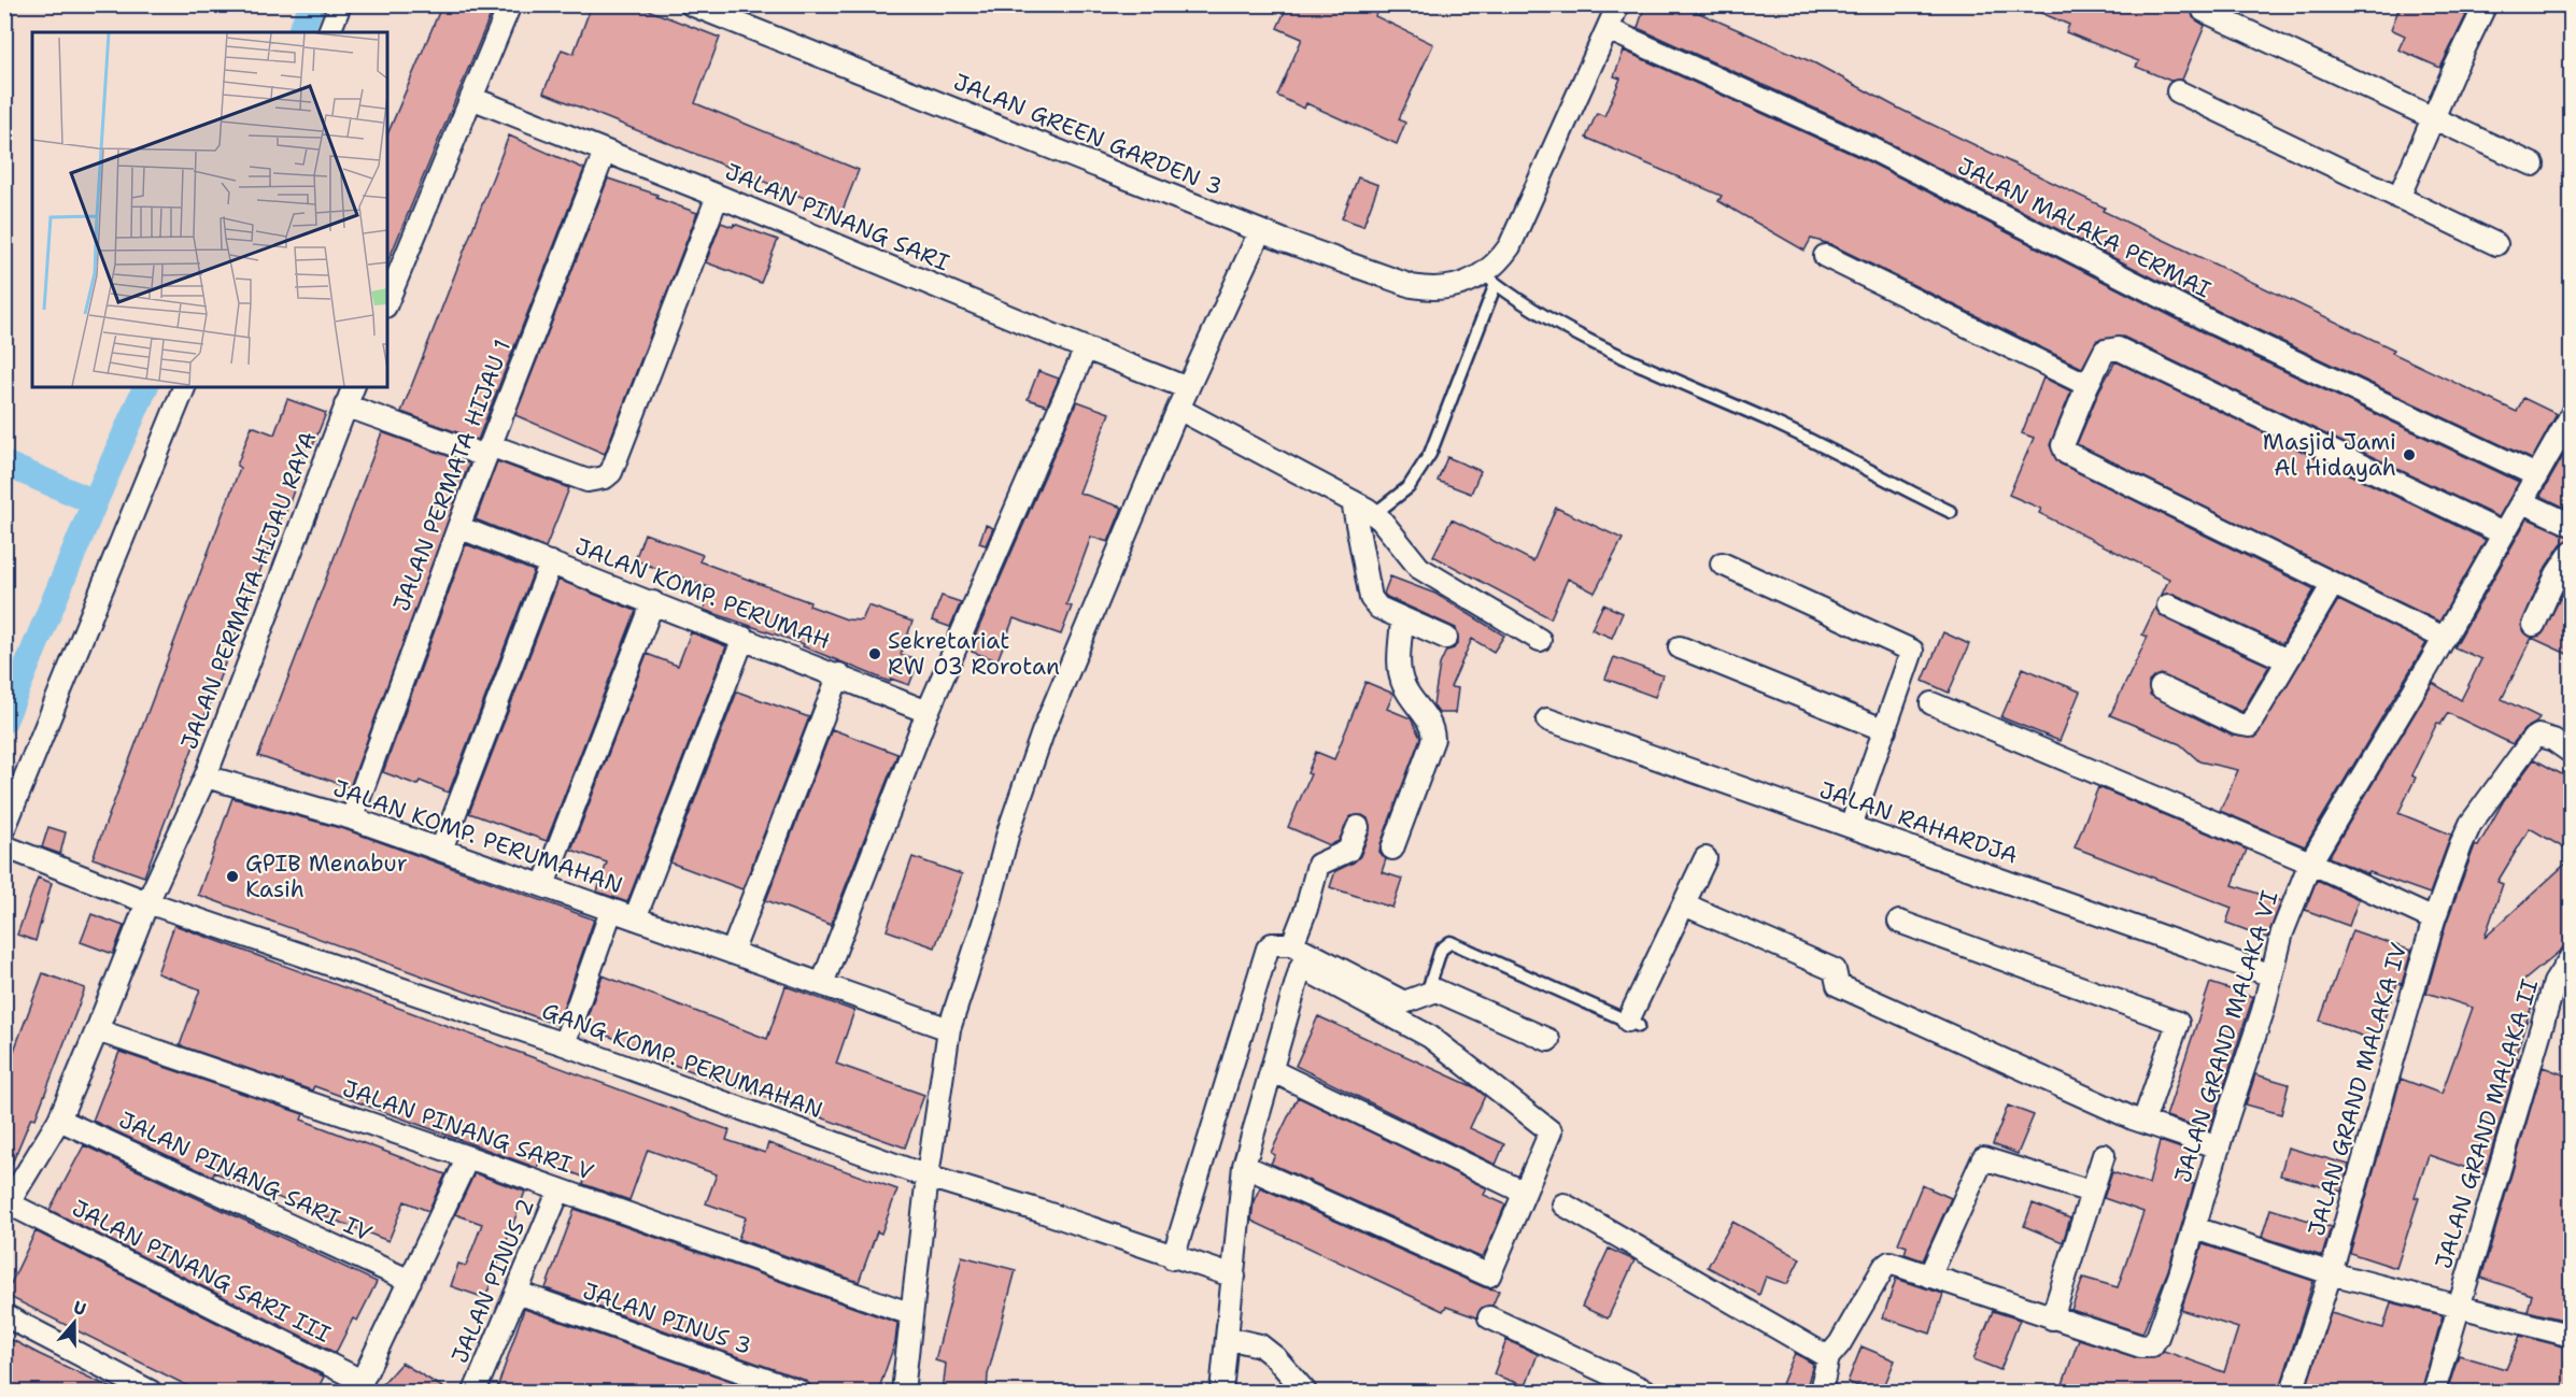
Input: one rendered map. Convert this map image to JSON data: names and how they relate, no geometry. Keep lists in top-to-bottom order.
{
  "streets": {
    "street": [
      "JALAN GREEN GARDEN 3",
      "JALAN PINANG SARI",
      "JALAN MALAKA PERMAI",
      "JALAN PERMATA HIJAU 1",
      "JALAN PERMATA HIJAU RAYA",
      "JALAN KOMP. PERUMAH",
      "JALAN RAHARDJA",
      "JALAN KOMP. PERUMAHAN",
      "JALAN GRAND MALAKA VI",
      "GANG KOMP. PERUMAHAN",
      "JALAN GRAND MALAKA IV",
      "JALAN GRAND MALAKA II",
      "JALAN PINANG SARI V",
      "JALAN PINANG SARI IV",
      "JALAN PINANG SARI III",
      "JALAN PINUS 2",
      "JALAN PINUS 3"
    ]
  },
  "crossings": [
    ["JALAN PINANG SARI", "JALAN PERMATA HIJAU 1"],
    ["JALAN MALAKA PERMAI", "JALAN GRAND MALAKA VI"],
    ["JALAN PERMATA HIJAU 1", "JALAN KOMP. PERUMAH"],
    ["JALAN PERMATA HIJAU 1", "JALAN KOMP. PERUMAHAN"],
    ["JALAN PERMATA HIJAU RAYA", "JALAN KOMP. PERUMAHAN"],
    ["JALAN PERMATA HIJAU RAYA", "GANG KOMP. PERUMAHAN"],
    ["JALAN PERMATA HIJAU RAYA", "JALAN PINANG SARI V"],
    ["JALAN RAHARDJA", "JALAN GRAND MALAKA VI"],
    ["JALAN PINANG SARI V", "JALAN PINUS 2"],
    ["JALAN PINANG SARI IV", "JALAN PINANG SARI III"],
    ["JALAN PINUS 2", "JALAN PINUS 3"]
  ],
  "places": ["Masjid Jami Al Hidayah", "Sekretariat RW 03 Rorotan", "GPIB Menabur Kasih"],
  "north": "top"
}
